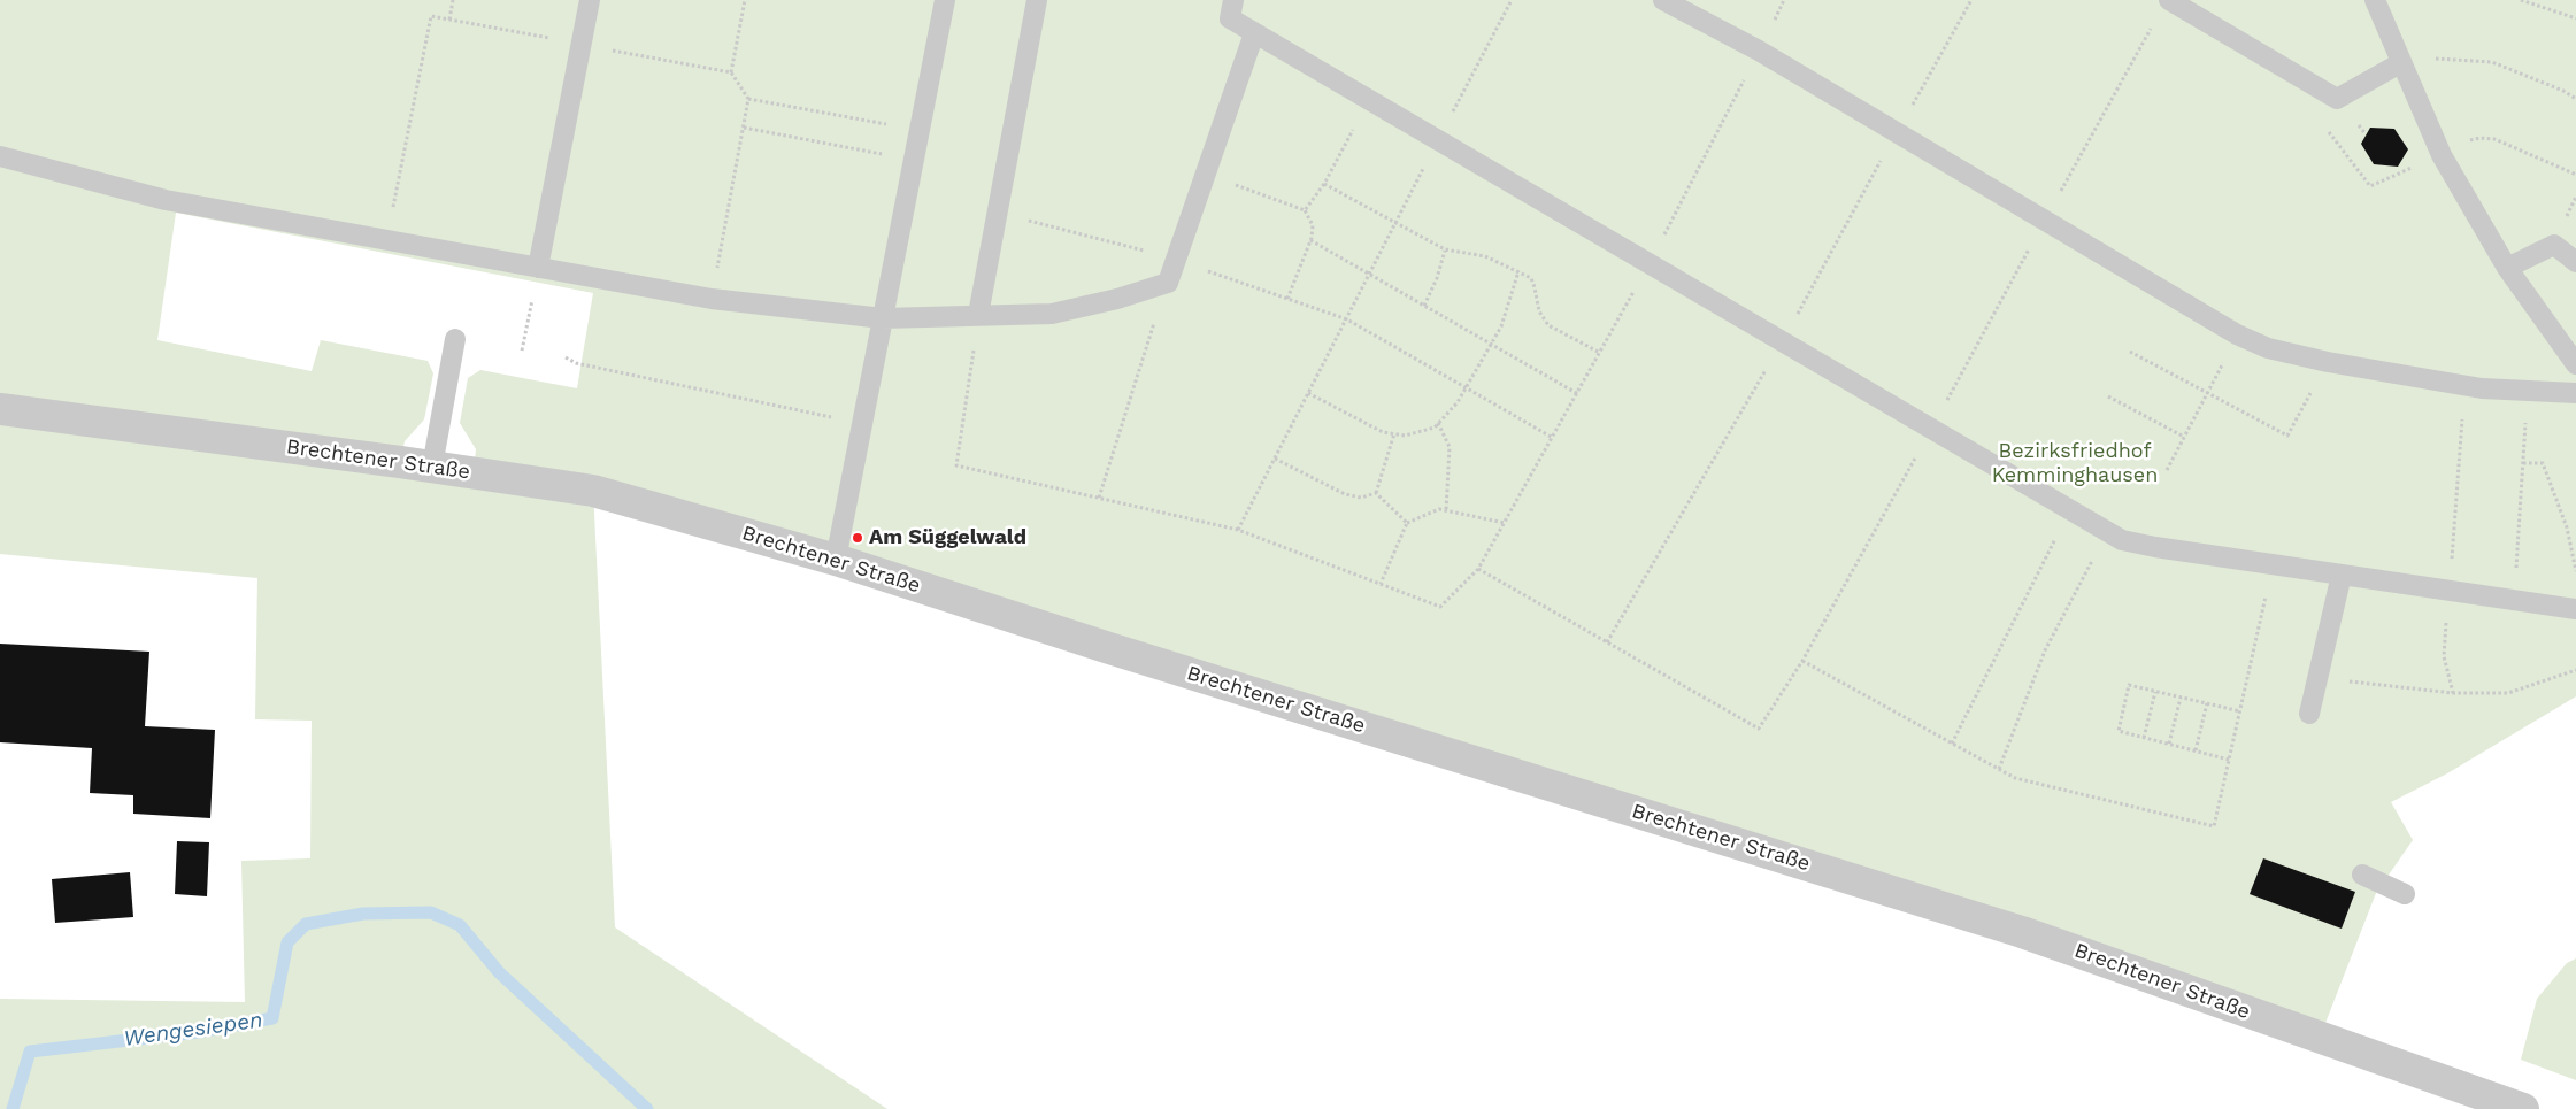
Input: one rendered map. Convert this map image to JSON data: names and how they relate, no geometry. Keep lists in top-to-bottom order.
{
  "streets": {
    "street": ["Brechtener Straße"]
  },
  "water": ["Wengesiepen"],
  "parks": ["Bezirksfriedhof Kemminghausen"],
  "places": ["Am Süggelwald"]
}
